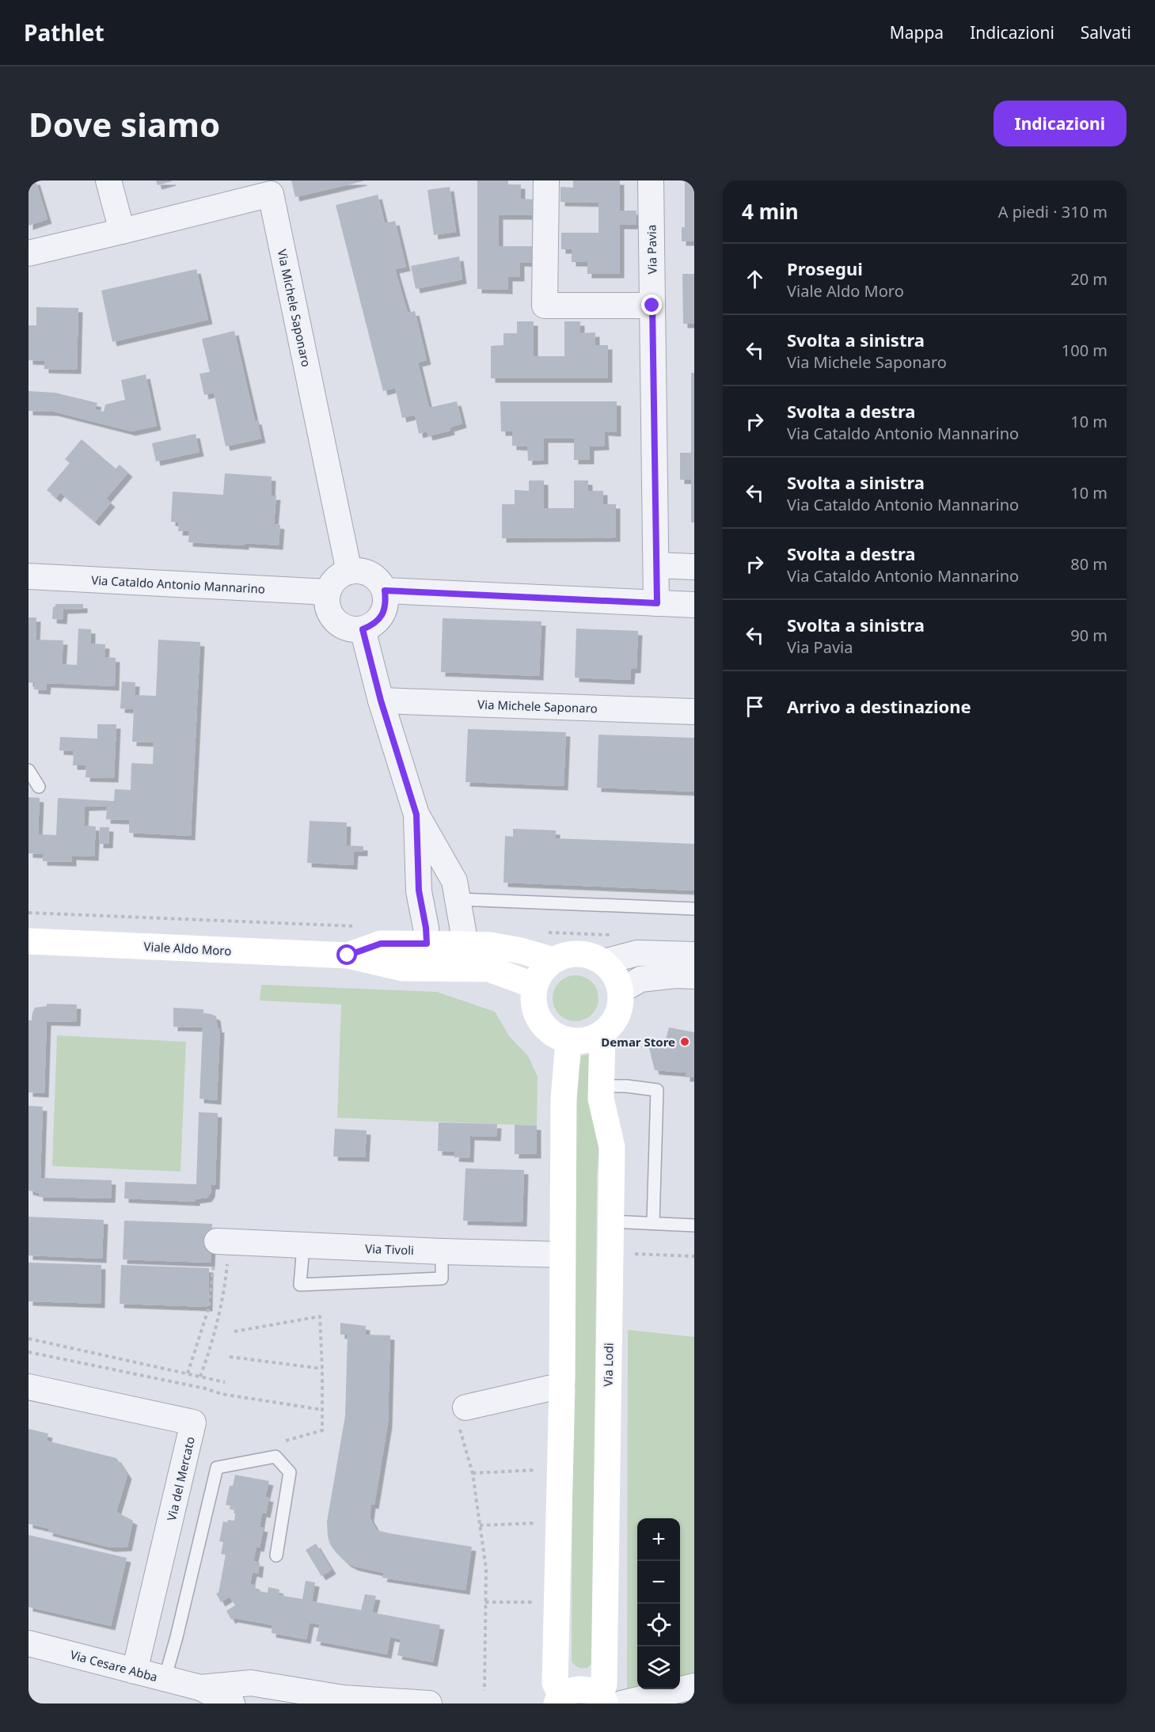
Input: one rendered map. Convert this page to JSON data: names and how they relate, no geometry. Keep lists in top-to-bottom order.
{
  "streets": {
    "street": [
      "Via Pavia",
      "Via Michele Saponaro",
      "Via Cataldo Antonio Mannarino",
      "Viale Aldo Moro",
      "Via Tivoli",
      "Via Lodi",
      "Via del Mercato",
      "Via Cesare Abba"
    ]
  },
  "crossings": [
    ["Via Michele Saponaro", "Via Cataldo Antonio Mannarino"],
    ["Viale Aldo Moro", "Via Lodi"],
    ["Via del Mercato", "Via Cesare Abba"]
  ],
  "places": ["Demar Store"],
  "page": {
    "header": "Pathlet",
    "nav": ["Mappa", "Indicazioni", "Salvati"],
    "buttons": "Indicazioni",
    "title": "Dove siamo",
    "heading": ["4 min", "A piedi · 310 m"],
    "list": [
      ["Prosegui", "Viale Aldo Moro", "20 m"],
      ["Svolta a sinistra", "Via Michele Saponaro", "100 m"],
      ["Svolta a destra", "Via Cataldo Antonio Mannarino", "10 m"],
      ["Svolta a sinistra", "Via Cataldo Antonio Mannarino", "10 m"],
      ["Svolta a destra", "Via Cataldo Antonio Mannarino", "80 m"],
      ["Svolta a sinistra", "Via Pavia", "90 m"],
      "Arrivo a destinazione"
    ],
    "map_buttons": ["+", "−"]
  }
}
